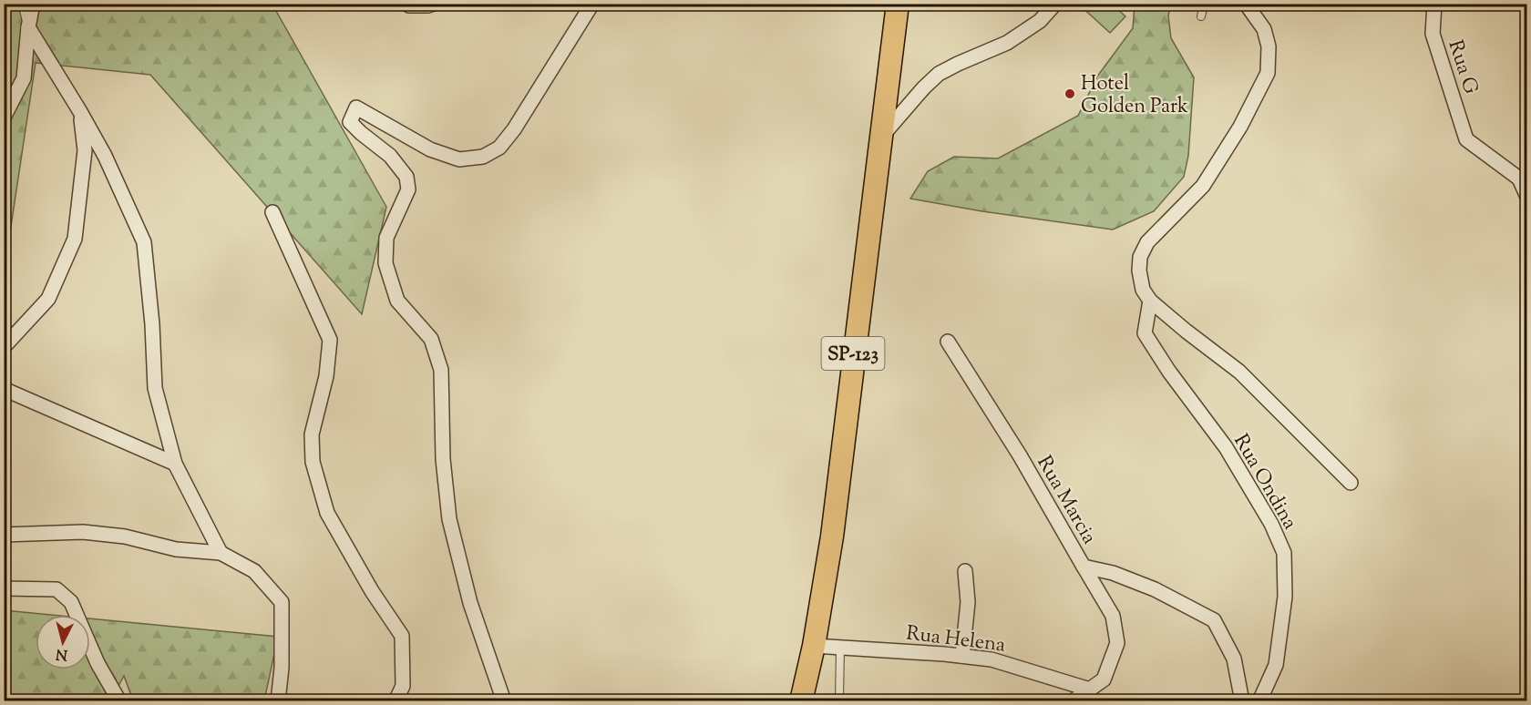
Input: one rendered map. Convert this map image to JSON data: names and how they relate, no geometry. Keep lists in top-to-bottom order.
{
  "streets": {
    "main road": ["SP-123"],
    "street": [
      "Rua G",
      "Rua Ondina",
      "Rua Marcia",
      "Rua Helena"
    ]
  },
  "crossings": [
    ["SP-123", "Rua Helena"]
  ],
  "places": ["Hotel Golden Park"],
  "north": "bottom"
}
